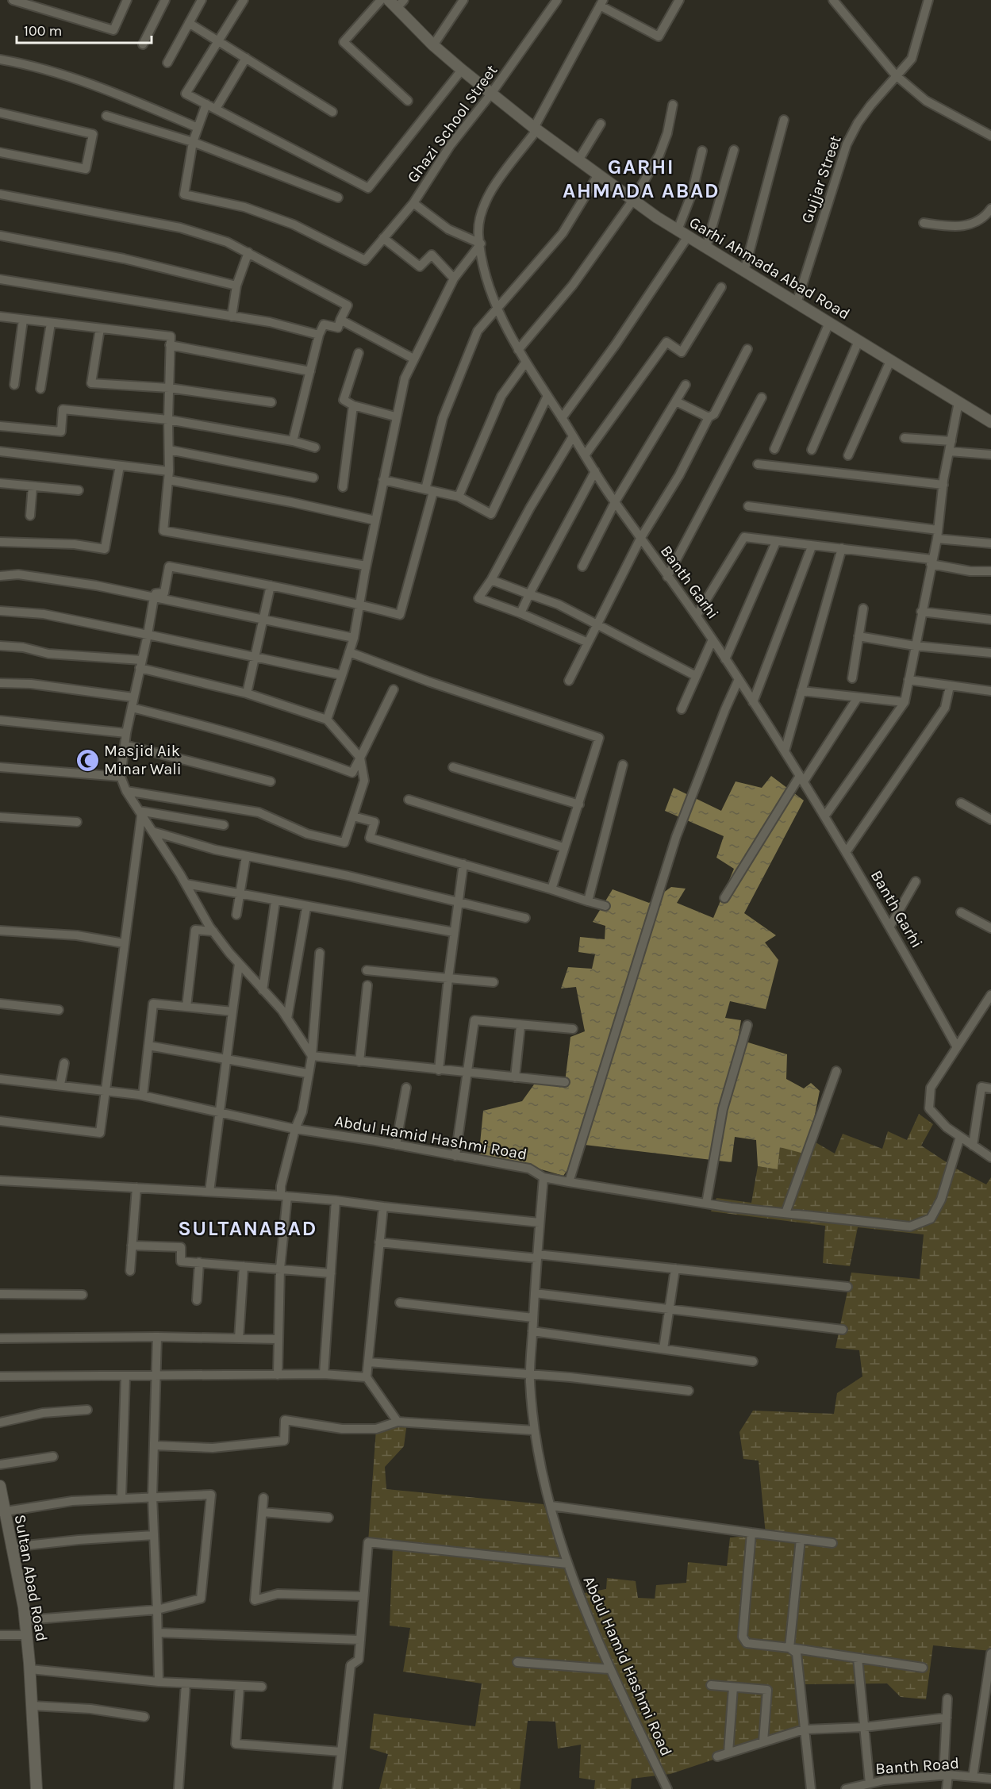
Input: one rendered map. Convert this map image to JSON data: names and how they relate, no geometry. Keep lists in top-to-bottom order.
{
  "streets": {
    "street": [
      "Ghazi School Street",
      "Gujjar Street",
      "Garhi Ahmada Abad Road",
      "Banth Garhi",
      "Abdul Hamid Hashmi Road",
      "Sultan Abad Road",
      "Banth Road"
    ]
  },
  "crossings": [
    ["Ghazi School Street", "Garhi Ahmada Abad Road"],
    ["Gujjar Street", "Garhi Ahmada Abad Road"],
    ["Garhi Ahmada Abad Road", "Banth Garhi"]
  ],
  "districts": ["GARHI AHMADA ABAD", "SULTANABAD"],
  "places": {
    "mosque": ["Masjid Aik Minar Wali"]
  },
  "scale_bar": "100 m"
}
